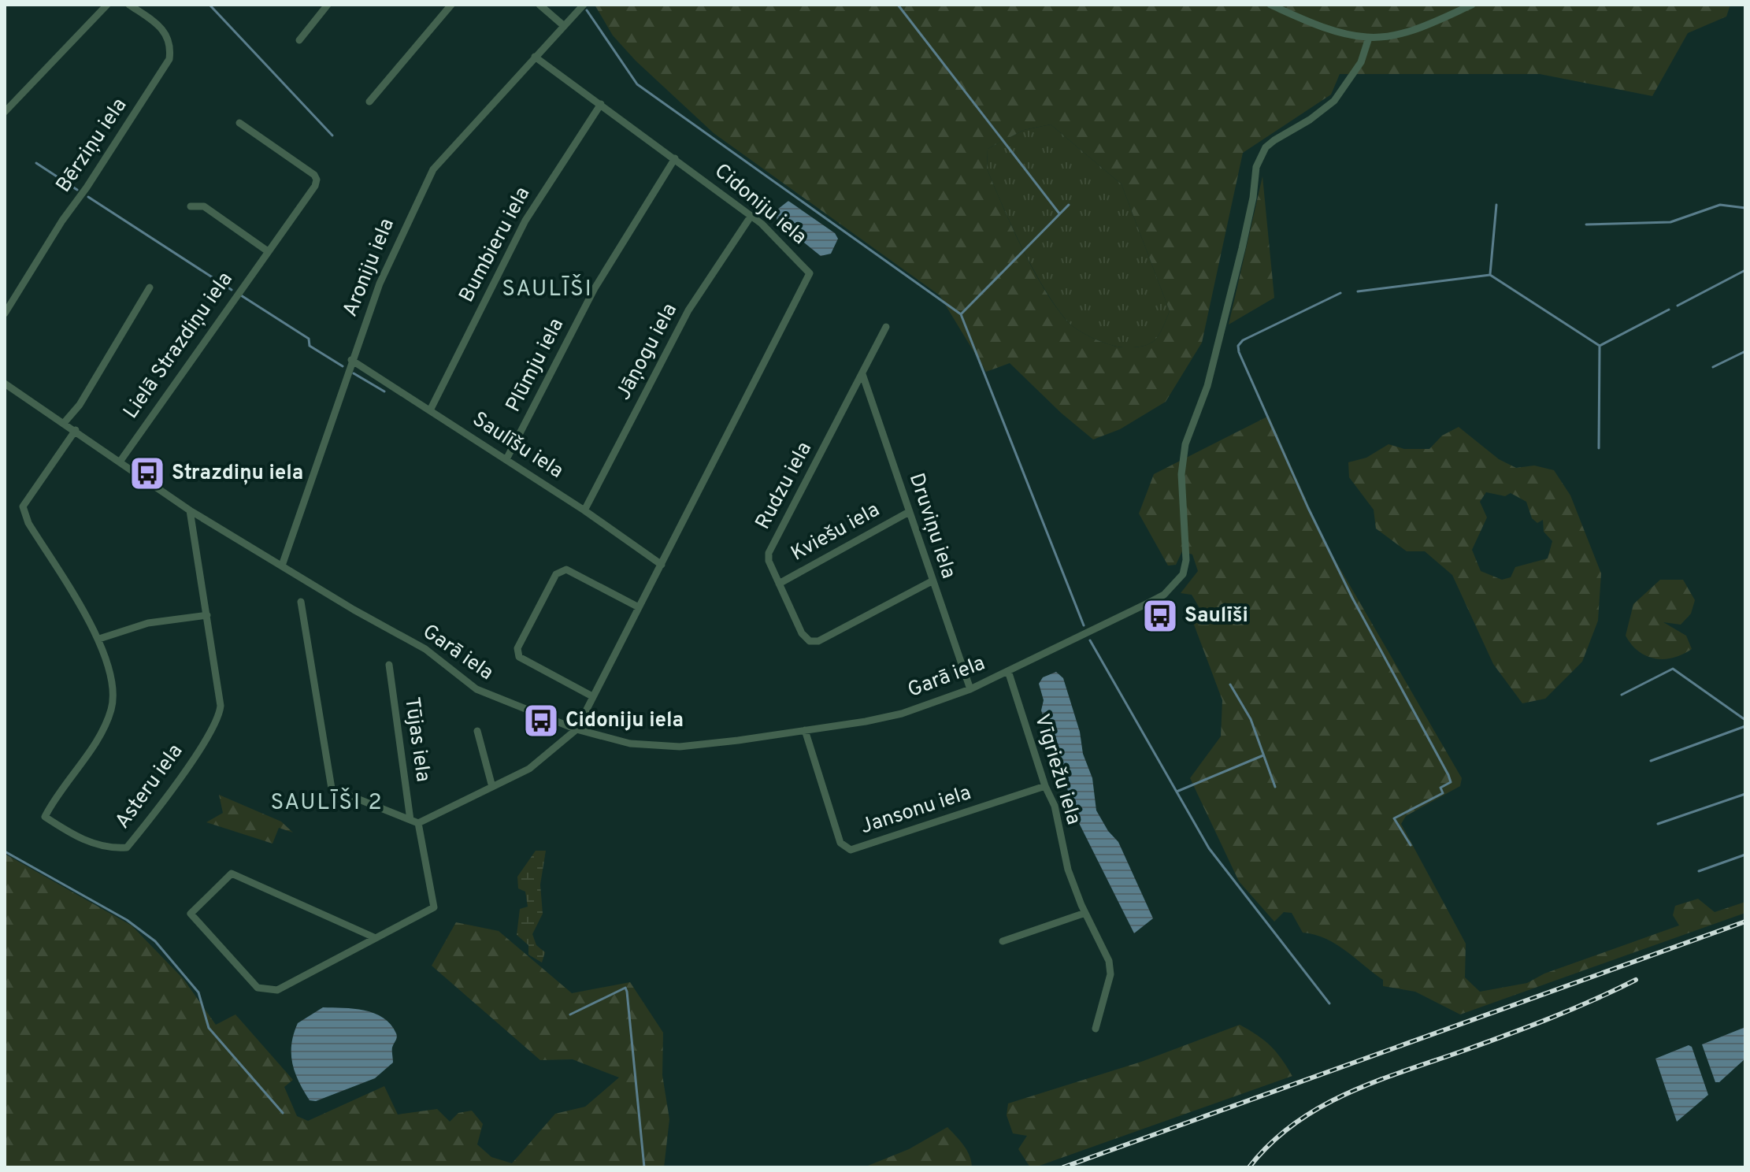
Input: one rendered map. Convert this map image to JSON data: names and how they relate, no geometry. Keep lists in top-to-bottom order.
{
  "streets": {
    "street": [
      "Bērziņu iela",
      "Cidoniju iela",
      "Bumbieru iela",
      "Aroniju iela",
      "Lielā Strazdiņu iela",
      "Jāņogu iela",
      "Plūmju iela",
      "Saulīšu iela",
      "Rudzu iela",
      "Druviņu iela",
      "Kviešu iela",
      "Garā iela",
      "Tūjas iela",
      "Vīgriežu iela",
      "Asteru iela",
      "Jansonu iela"
    ]
  },
  "crossings": [
    ["Cidoniju iela", "Bumbieru iela"],
    ["Cidoniju iela", "Aroniju iela"],
    ["Cidoniju iela", "Jāņogu iela"],
    ["Cidoniju iela", "Plūmju iela"],
    ["Cidoniju iela", "Saulīšu iela"],
    ["Cidoniju iela", "Garā iela"],
    ["Cidoniju iela", "Tūjas iela"],
    ["Bumbieru iela", "Saulīšu iela"],
    ["Aroniju iela", "Saulīšu iela"],
    ["Aroniju iela", "Garā iela"],
    ["Lielā Strazdiņu iela", "Garā iela"],
    ["Jāņogu iela", "Saulīšu iela"],
    ["Plūmju iela", "Saulīšu iela"],
    ["Rudzu iela", "Druviņu iela"],
    ["Rudzu iela", "Kviešu iela"],
    ["Druviņu iela", "Kviešu iela"],
    ["Druviņu iela", "Garā iela"],
    ["Garā iela", "Vīgriežu iela"],
    ["Garā iela", "Asteru iela"],
    ["Garā iela", "Jansonu iela"],
    ["Vīgriežu iela", "Jansonu iela"]
  ],
  "districts": ["SAULĪŠI", "SAULĪŠI 2"],
  "places": {
    "bus stop": ["Strazdiņu iela", "Saulīši", "Cidoniju iela"]
  }
}
